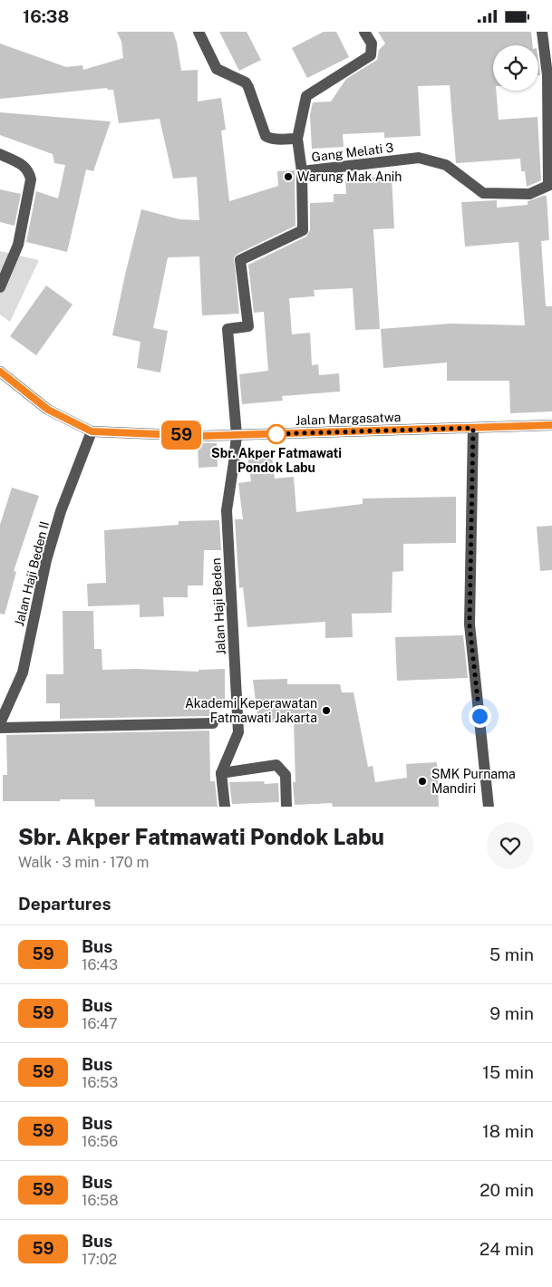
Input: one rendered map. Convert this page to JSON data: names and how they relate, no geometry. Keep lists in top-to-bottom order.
{
  "streets": {
    "street": [
      "Gang Melati 3",
      "Jalan Margasatwa",
      "Jalan Haji Beden II",
      "Jalan Haji Beden"
    ]
  },
  "crossings": [
    ["Gang Melati 3", "Jalan Margasatwa"],
    ["Gang Melati 3", "Jalan Haji Beden"],
    ["Jalan Margasatwa", "Jalan Haji Beden II"],
    ["Jalan Margasatwa", "Jalan Haji Beden"]
  ],
  "places": [
    "Warung Mak Anih",
    "Sbr. Akper Fatmawati Pondok Labu",
    "Akademi Keperawatan Fatmawati Jakarta",
    "SMK Purnama Mandiri"
  ],
  "lines": ["bus line 59"],
  "page": {
    "status": "16:38",
    "on_map": "59",
    "heading": [
      ["Sbr. Akper Fatmawati Pondok Labu", "Walk · 3 min · 170 m"],
      "Departures"
    ],
    "list": [
      {
        "mark": "59",
        "name": "Bus",
        "note": "16:43",
        "value": "5 min"
      },
      {
        "mark": "59",
        "name": "Bus",
        "note": "16:47",
        "value": "9 min"
      },
      {
        "mark": "59",
        "name": "Bus",
        "note": "16:53",
        "value": "15 min"
      },
      {
        "mark": "59",
        "name": "Bus",
        "note": "16:56",
        "value": "18 min"
      },
      {
        "mark": "59",
        "name": "Bus",
        "note": "16:58",
        "value": "20 min"
      },
      {
        "mark": "59",
        "name": "Bus",
        "note": "17:02",
        "value": "24 min"
      }
    ]
  }
}
